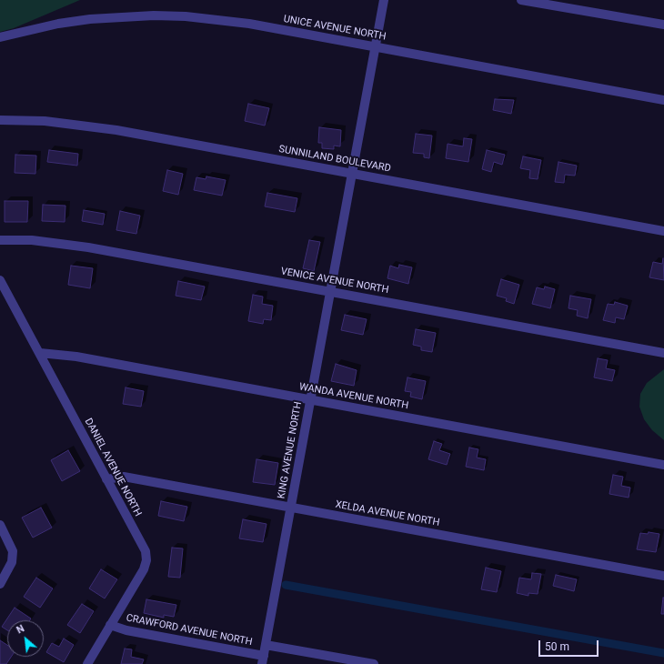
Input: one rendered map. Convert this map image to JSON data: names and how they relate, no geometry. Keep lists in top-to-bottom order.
{
  "streets": {
    "street": [
      "UNICE AVENUE NORTH",
      "SUNNILAND BOULEVARD",
      "VENICE AVENUE NORTH",
      "WANDA AVENUE NORTH",
      "KING AVENUE NORTH",
      "DANIEL AVENUE NORTH",
      "XELDA AVENUE NORTH",
      "CRAWFORD AVENUE NORTH"
    ]
  },
  "crossings": [
    ["UNICE AVENUE NORTH", "KING AVENUE NORTH"],
    ["SUNNILAND BOULEVARD", "KING AVENUE NORTH"],
    ["VENICE AVENUE NORTH", "KING AVENUE NORTH"],
    ["WANDA AVENUE NORTH", "KING AVENUE NORTH"],
    ["WANDA AVENUE NORTH", "DANIEL AVENUE NORTH"],
    ["KING AVENUE NORTH", "XELDA AVENUE NORTH"],
    ["KING AVENUE NORTH", "CRAWFORD AVENUE NORTH"],
    ["DANIEL AVENUE NORTH", "XELDA AVENUE NORTH"],
    ["DANIEL AVENUE NORTH", "CRAWFORD AVENUE NORTH"]
  ],
  "scale_bar": "50 m",
  "north": "top left"
}
